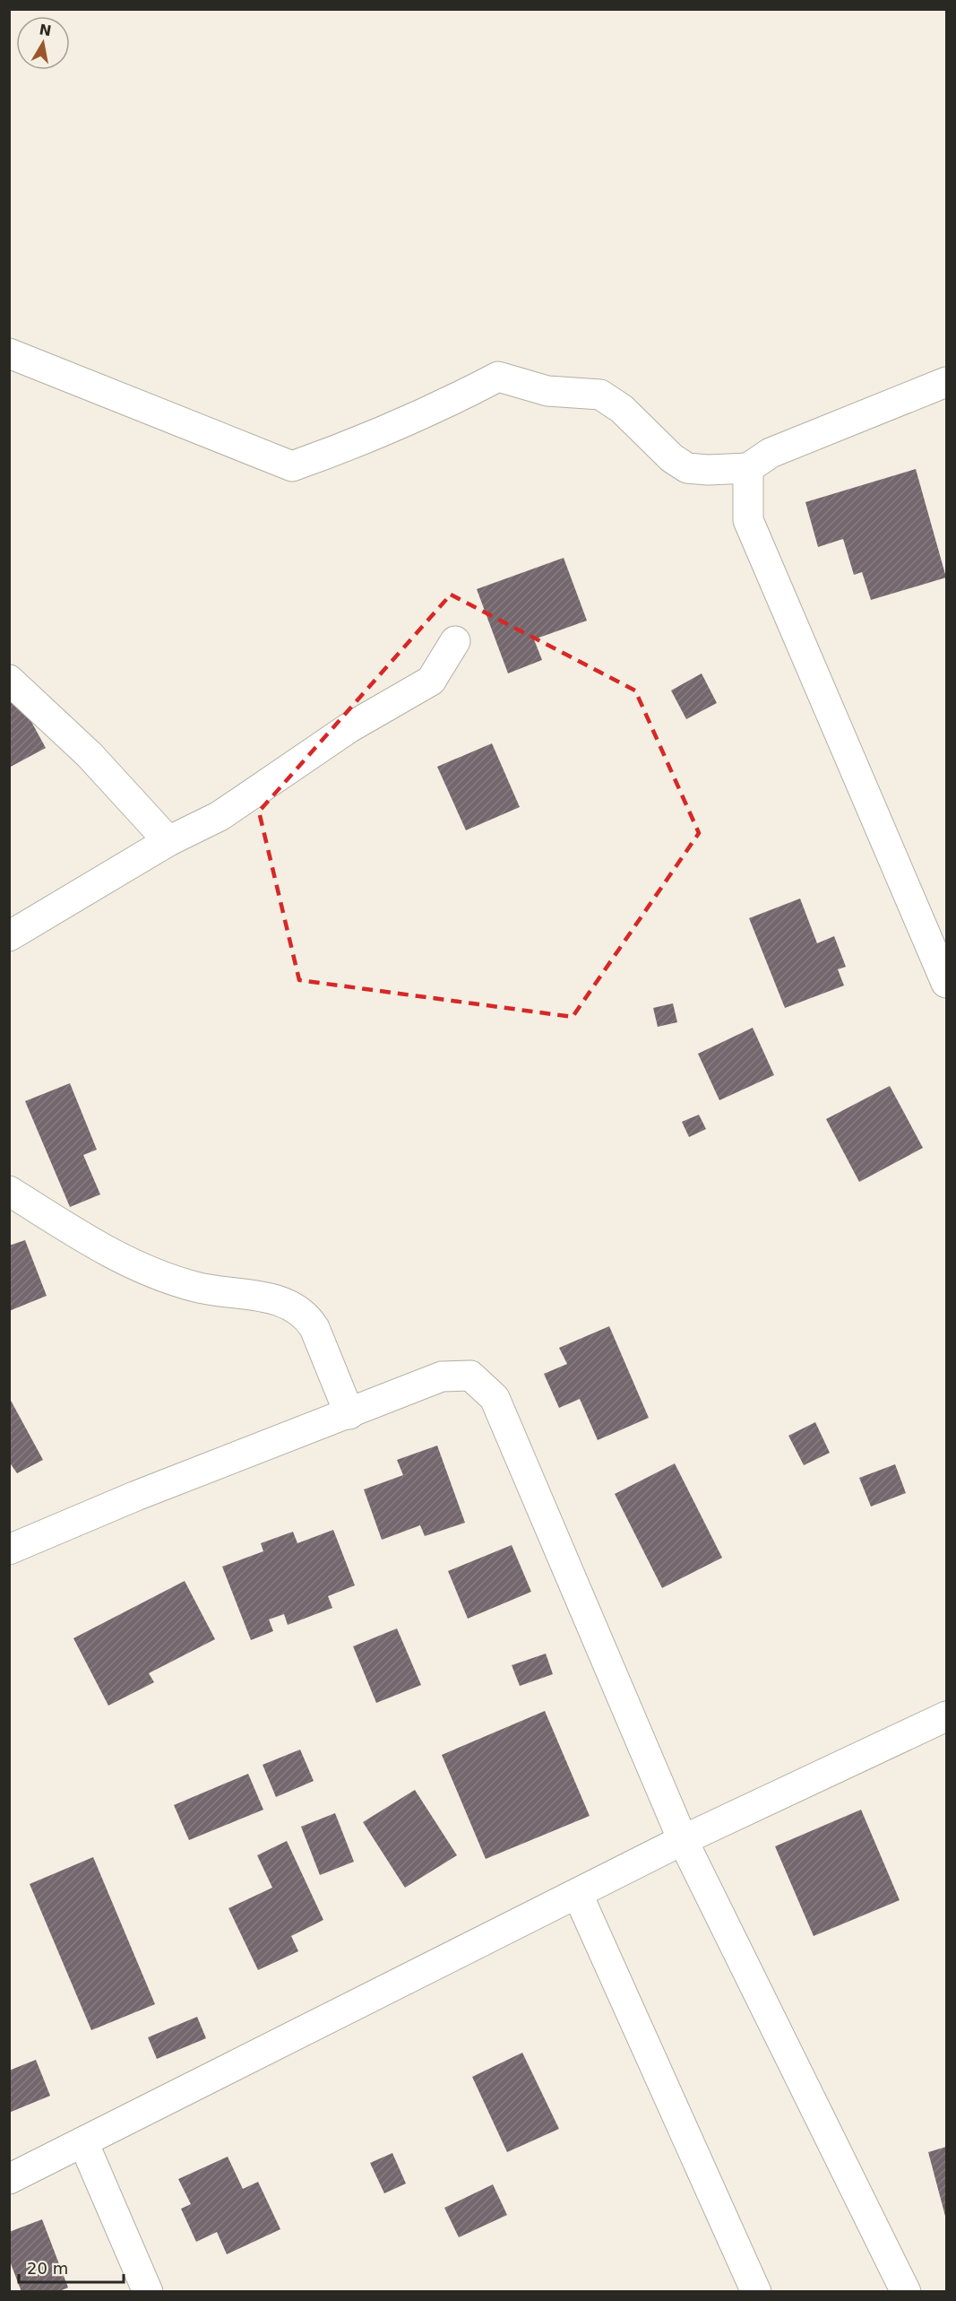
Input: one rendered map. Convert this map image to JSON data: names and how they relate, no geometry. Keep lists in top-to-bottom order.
{
  "scale_bar": "20 m",
  "north": "top"
}
